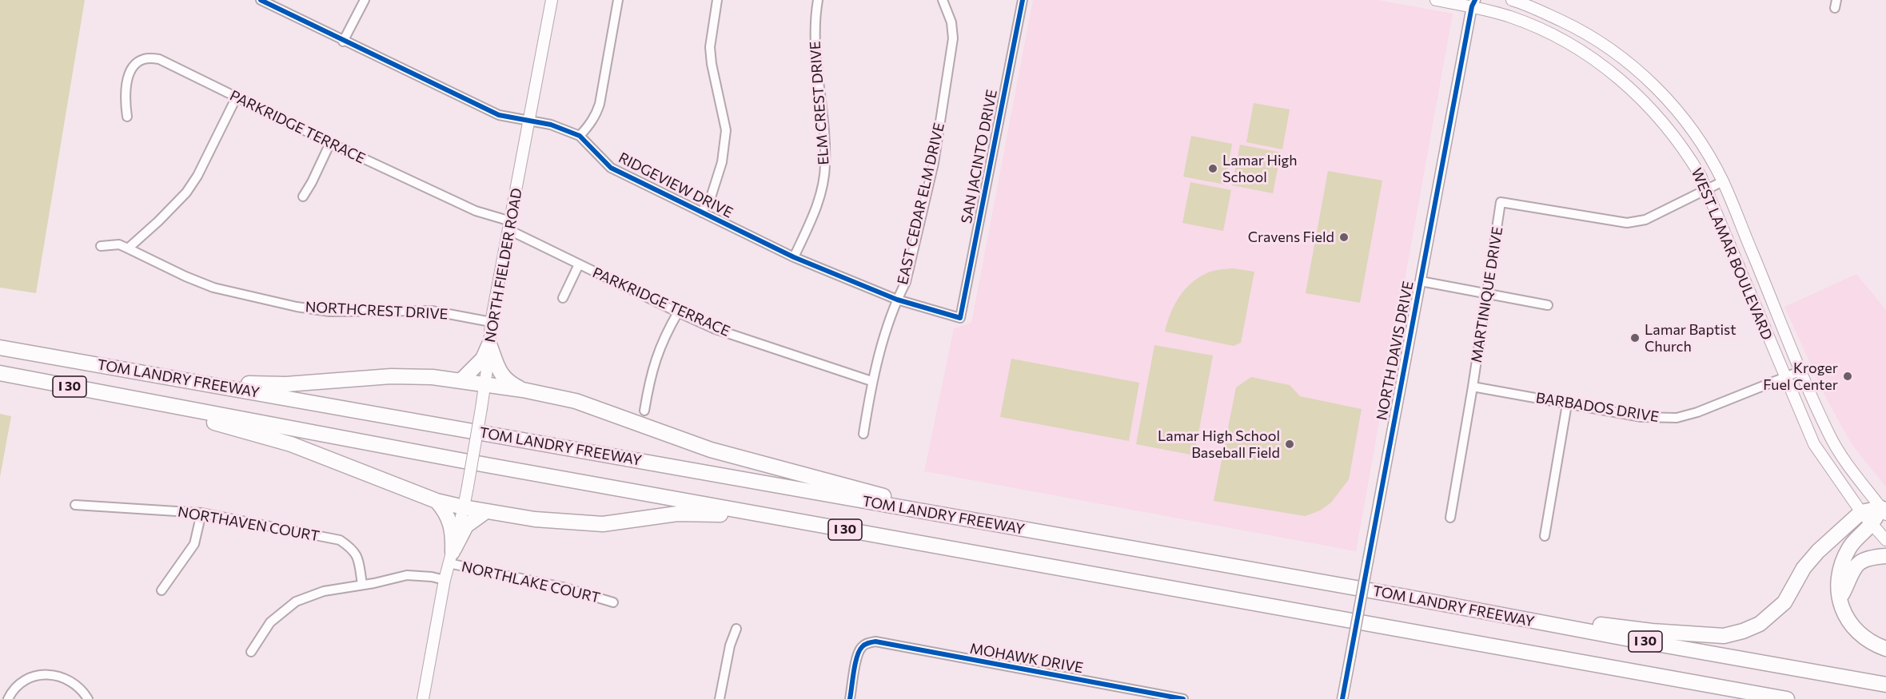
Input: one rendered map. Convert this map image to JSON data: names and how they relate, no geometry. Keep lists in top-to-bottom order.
{
  "streets": {
    "highway": ["TOM LANDRY FREEWAY", "I 30"],
    "main road": ["WEST LAMAR BOULEVARD", "NORTH FIELDER ROAD"],
    "street": [
      "ELM CREST DRIVE",
      "PARKRIDGE TERRACE",
      "SAN JACINTO DRIVE",
      "RIDGEVIEW DRIVE",
      "EAST CEDAR ELM DRIVE",
      "MARTINIQUE DRIVE",
      "NORTHCREST DRIVE",
      "NORTH DAVIS DRIVE",
      "BARBADOS DRIVE",
      "NORTHAVEN COURT",
      "NORTHLAKE COURT",
      "MOHAWK DRIVE"
    ]
  },
  "crossings": [
    ["ELM CREST DRIVE", "RIDGEVIEW DRIVE"],
    ["PARKRIDGE TERRACE", "EAST CEDAR ELM DRIVE"],
    ["PARKRIDGE TERRACE", "NORTH FIELDER ROAD"],
    ["SAN JACINTO DRIVE", "RIDGEVIEW DRIVE"],
    ["RIDGEVIEW DRIVE", "EAST CEDAR ELM DRIVE"],
    ["RIDGEVIEW DRIVE", "NORTH FIELDER ROAD"],
    ["WEST LAMAR BOULEVARD", "MARTINIQUE DRIVE"],
    ["WEST LAMAR BOULEVARD", "NORTH DAVIS DRIVE"],
    ["WEST LAMAR BOULEVARD", "BARBADOS DRIVE"],
    ["NORTH FIELDER ROAD", "NORTHCREST DRIVE"],
    ["NORTH FIELDER ROAD", "NORTHLAKE COURT"],
    ["MARTINIQUE DRIVE", "BARBADOS DRIVE"]
  ],
  "places": [
    "Lamar High School",
    "Cravens Field",
    "Lamar Baptist Church",
    "Kroger Fuel Center",
    "Lamar High School Baseball Field"
  ]
}
